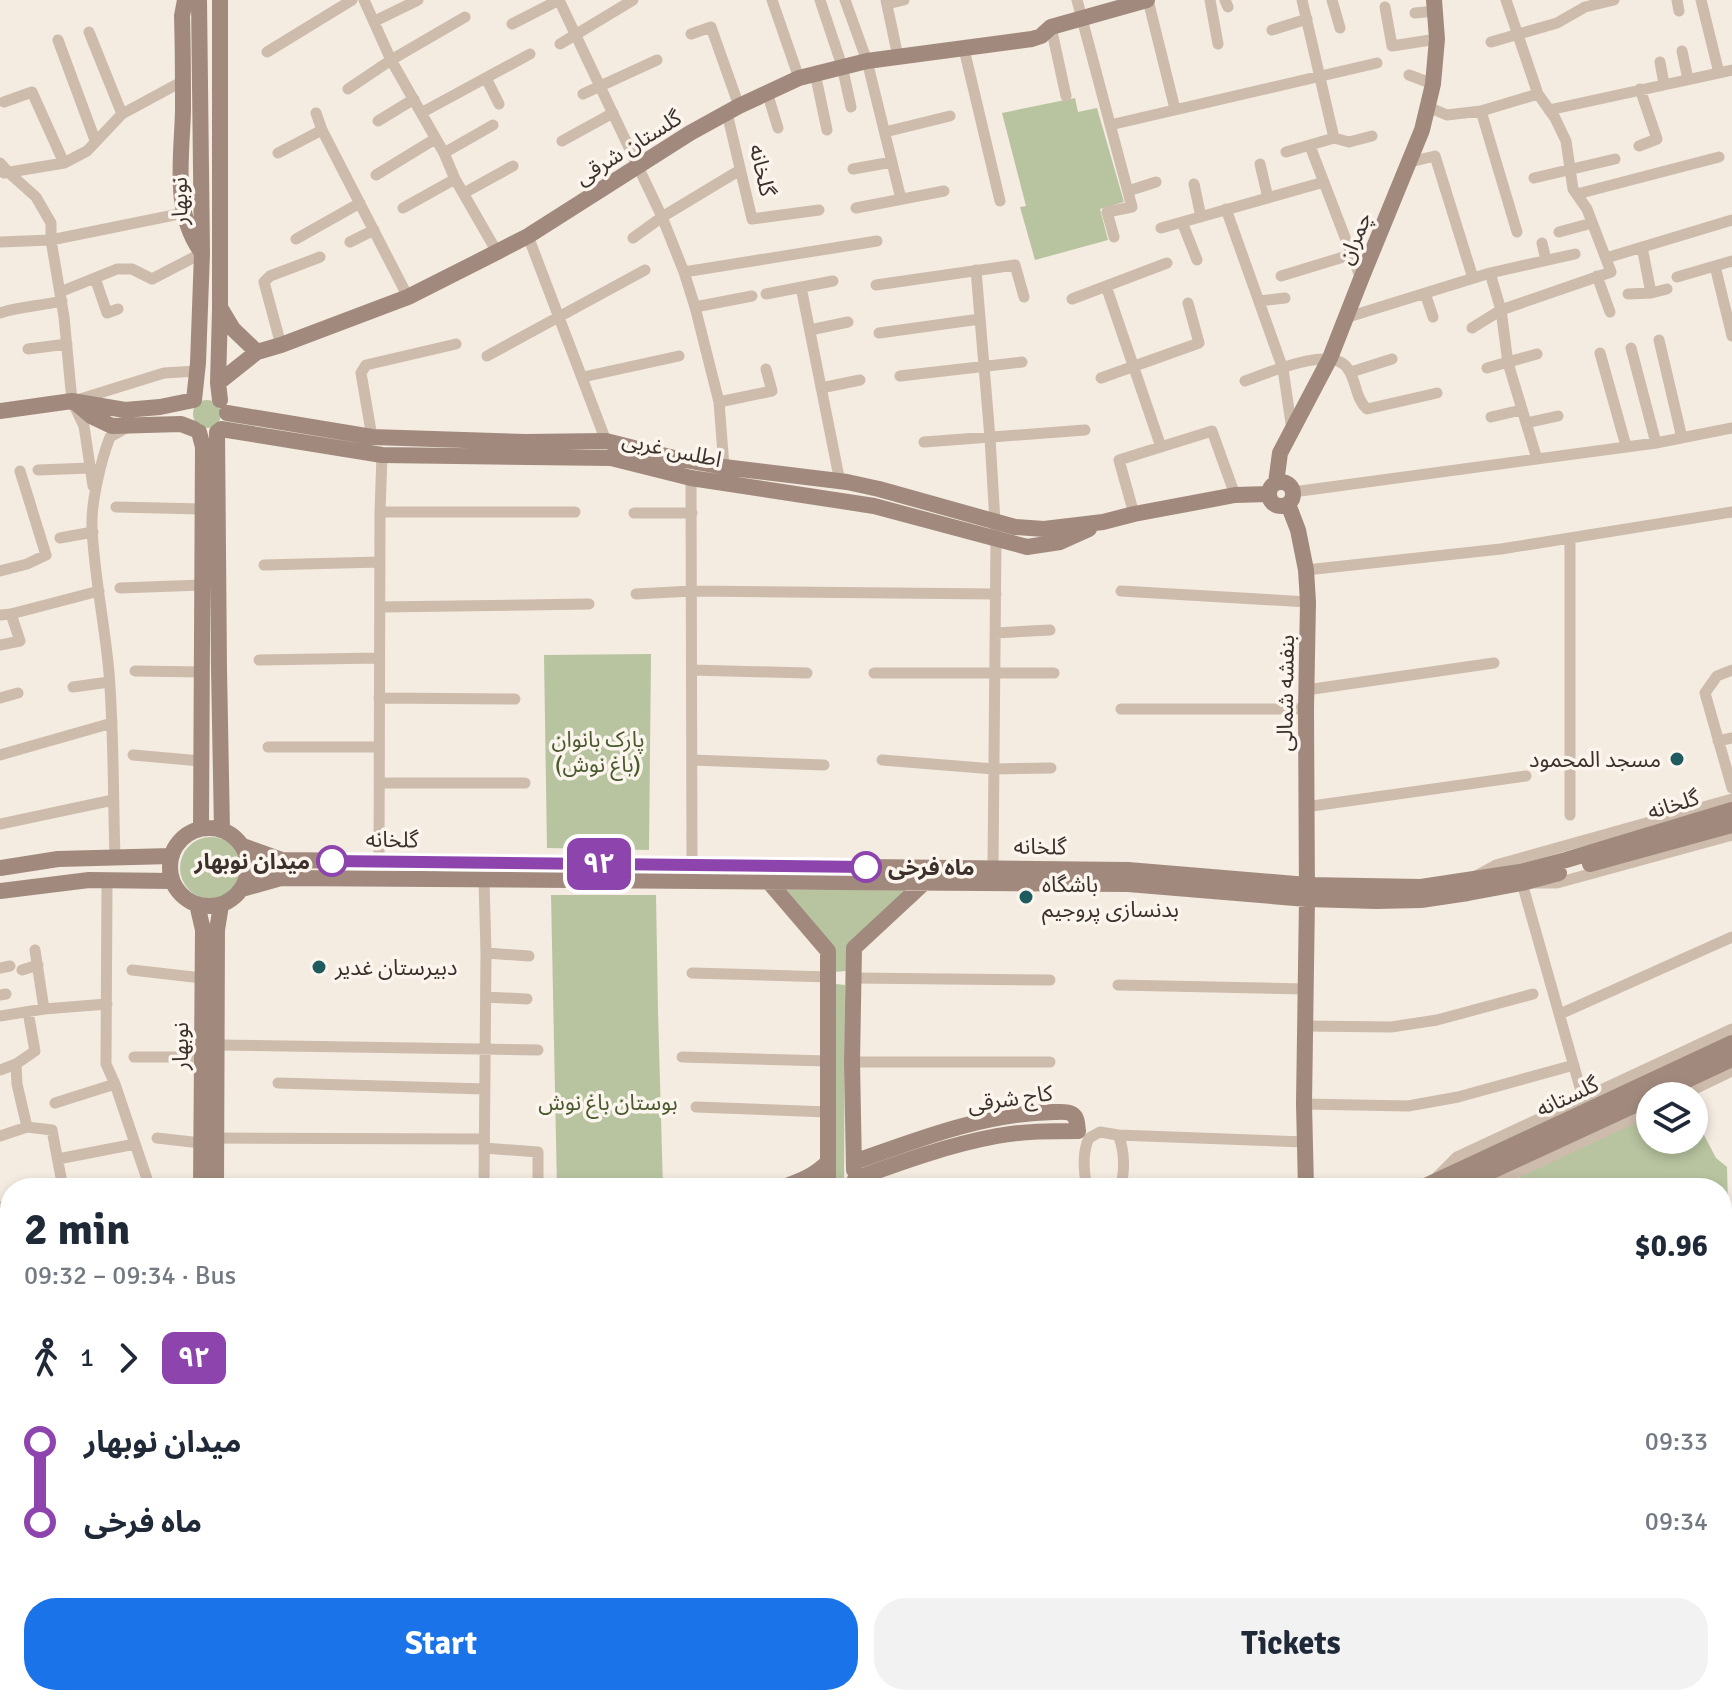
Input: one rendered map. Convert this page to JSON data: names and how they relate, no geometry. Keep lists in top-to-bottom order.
{
  "streets": {
    "main road": [
      "گلستان شرقی",
      "گلخانه",
      "نوبهار",
      "چمران",
      "اطلس غربی",
      "بنفشه شمالی",
      "گلستانه",
      "کاج شرقی"
    ]
  },
  "crossings": [
    ["گلستان شرقی", "گلخانه"],
    ["گلستان شرقی", "نوبهار"],
    ["گلستان شرقی", "اطلس غربی"],
    ["گلخانه", "نوبهار"],
    ["گلخانه", "بنفشه شمالی"],
    ["نوبهار", "اطلس غربی"],
    ["چمران", "اطلس غربی"]
  ],
  "parks": ["پارک بانوان (باغ نوش)", "بوستان باغ نوش"],
  "places": [
    "مسجد المحمود",
    "میدان نوبهار",
    "ماه فرخی",
    "باشگاه بدنسازی پروجیم",
    "دبیرستان غدیر"
  ],
  "lines": ["bus line ۹۲"],
  "page": {
    "on_map": "۹۲",
    "heading": ["2 min", "09:32 – 09:34 · Bus", "$0.96"],
    "legs": ["1", "۹۲"],
    "list": [
      {
        "name": "میدان نوبهار",
        "value": "09:33"
      },
      {
        "name": "ماه فرخی",
        "value": "09:34"
      }
    ],
    "buttons": ["Start", "Tickets"]
  }
}
